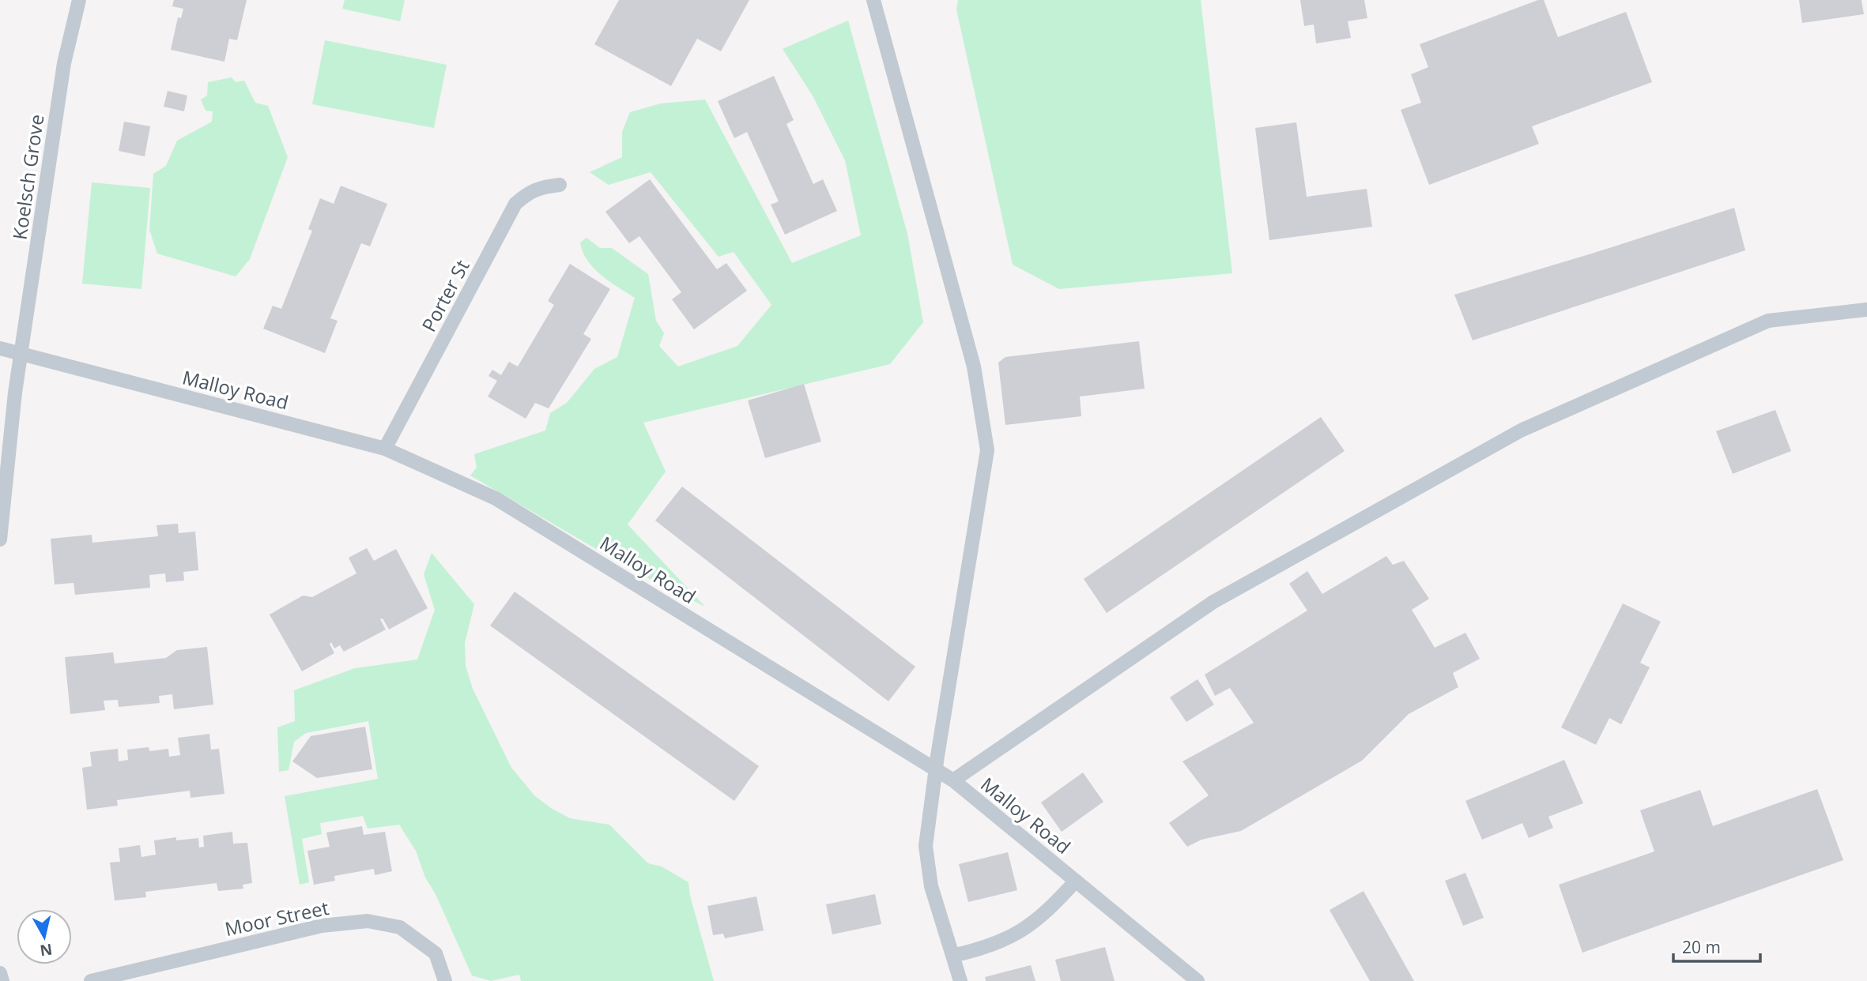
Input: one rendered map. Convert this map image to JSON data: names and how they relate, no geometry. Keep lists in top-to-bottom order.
{
  "streets": {
    "lane": [
      "Koelsch Grove",
      "Porter St",
      "Malloy Road",
      "Moor Street"
    ]
  },
  "crossings": [
    ["Koelsch Grove", "Malloy Road"],
    ["Porter St", "Malloy Road"]
  ],
  "scale_bar": "20 m",
  "north": "bottom"
}
